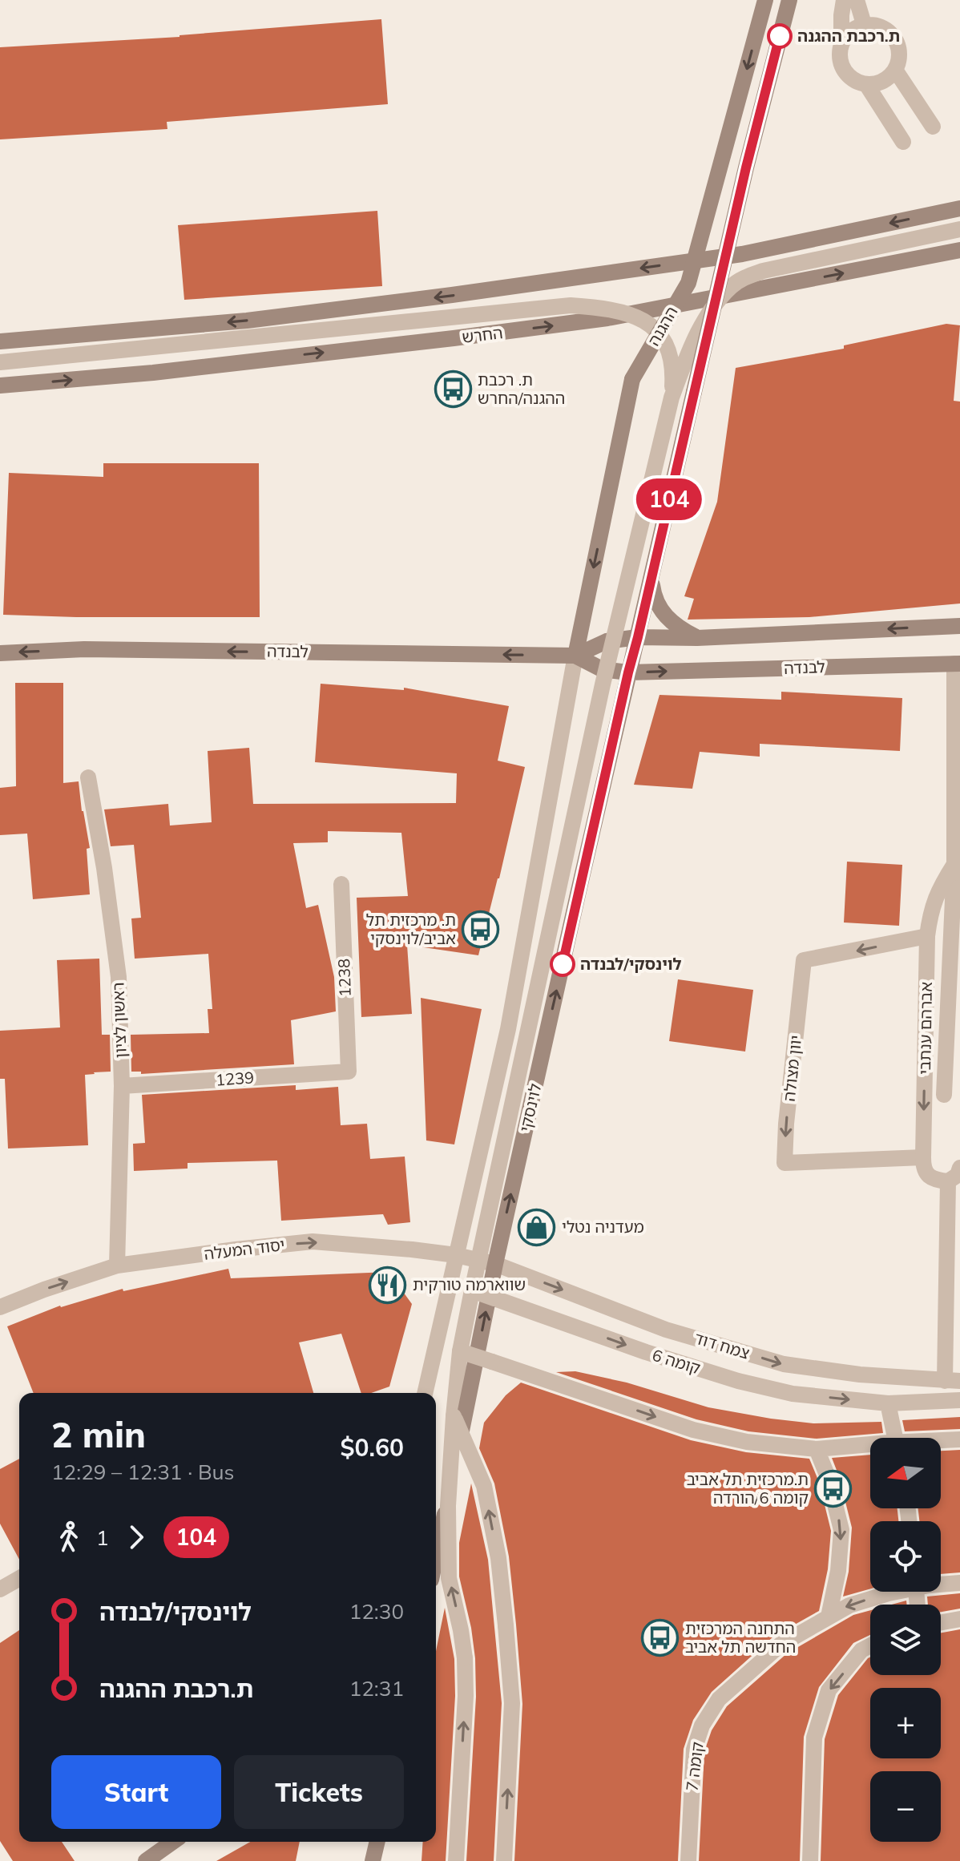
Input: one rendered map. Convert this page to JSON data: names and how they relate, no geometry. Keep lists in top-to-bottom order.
{
  "streets": {
    "street": [
      "ההגנה",
      "החרש",
      "לבנדה",
      "1238",
      "ראשון לציון",
      "אברהם ענתבי",
      "יוון מצולה",
      "1239",
      "לוינסקי",
      "יסוד המעלה",
      "צמח דוד",
      "קומה 6",
      "קומה 7"
    ]
  },
  "crossings": [
    ["ההגנה", "לבנדה"],
    ["לבנדה", "לוינסקי"],
    ["1238", "1239"],
    ["ראשון לציון", "1239"],
    ["ראשון לציון", "יסוד המעלה"],
    ["אברהם ענתבי", "יוון מצולה"],
    ["לוינסקי", "יסוד המעלה"],
    ["לוינסקי", "צמח דוד"],
    ["יסוד המעלה", "צמח דוד"]
  ],
  "one_way": ["יסוד המעלה"],
  "places": {
    "other": ["ת.רכבת ההגנה", "לוינסקי/לבנדה"],
    "bus stop": [
      "ת. רכבת ההגנה/החרש",
      "ת. מרכזית תל אביב/לוינסקי",
      "ת.מרכזית תל אביב קומה 6/הורדה",
      "התחנה המרכזית החדשה תל אביב"
    ],
    "shop": ["מעדניה נטלי"],
    "restaurant": ["שווארמה טורקית"]
  },
  "lines": ["bus line 104"],
  "north": "left",
  "page": {
    "on_map": "104",
    "heading": ["2 min", "12:29 – 12:31 · Bus", "$0.60"],
    "map_buttons": ["+", "−"],
    "legs": ["1", "104"],
    "list": [
      {
        "name": "לוינסקי/לבנדה",
        "value": "12:30"
      },
      {
        "name": "ת.רכבת ההגנה",
        "value": "12:31"
      }
    ],
    "buttons": ["Start", "Tickets"]
  }
}
